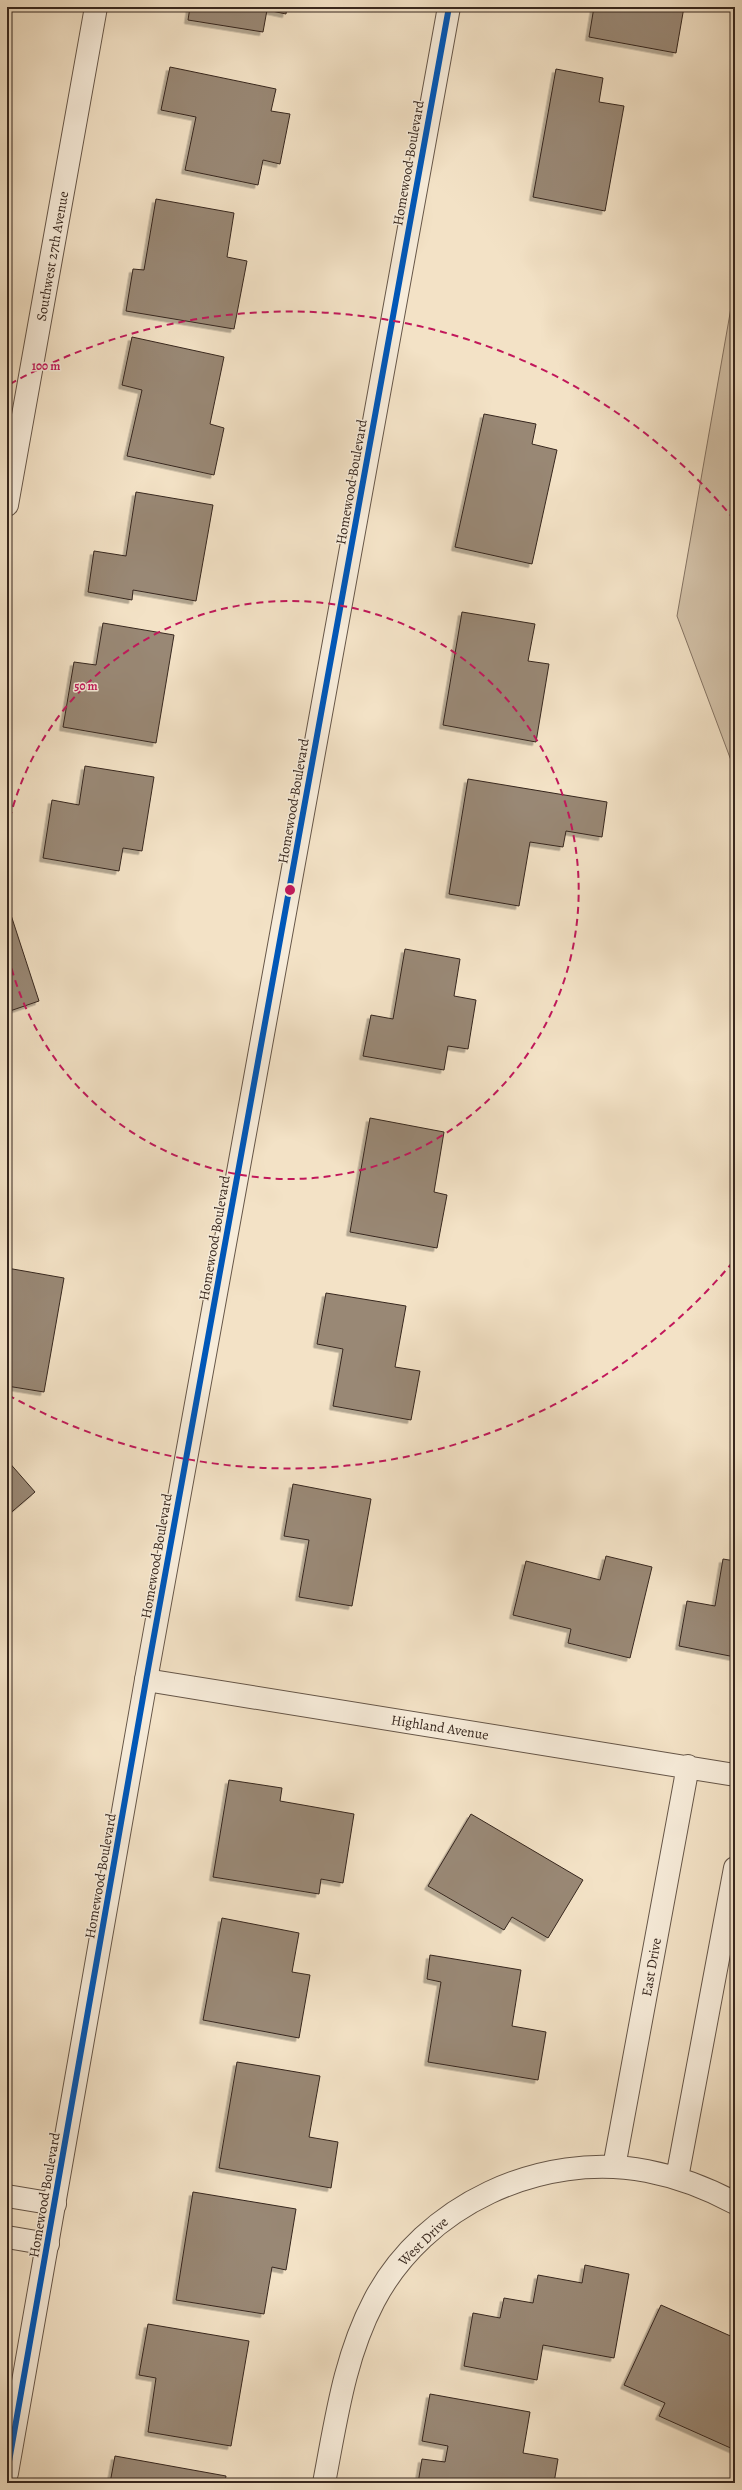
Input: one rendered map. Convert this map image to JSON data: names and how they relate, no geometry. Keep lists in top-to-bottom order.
{
  "streets": {
    "street": [
      "Homewood Boulevard",
      "Southwest 27th Avenue",
      "Highland Avenue",
      "East Drive",
      "West Drive"
    ]
  },
  "crossings": [
    ["Homewood Boulevard", "Highland Avenue"],
    ["Highland Avenue", "East Drive"],
    ["East Drive", "West Drive"]
  ],
  "rings": ["100 m", "50 m"]
}
